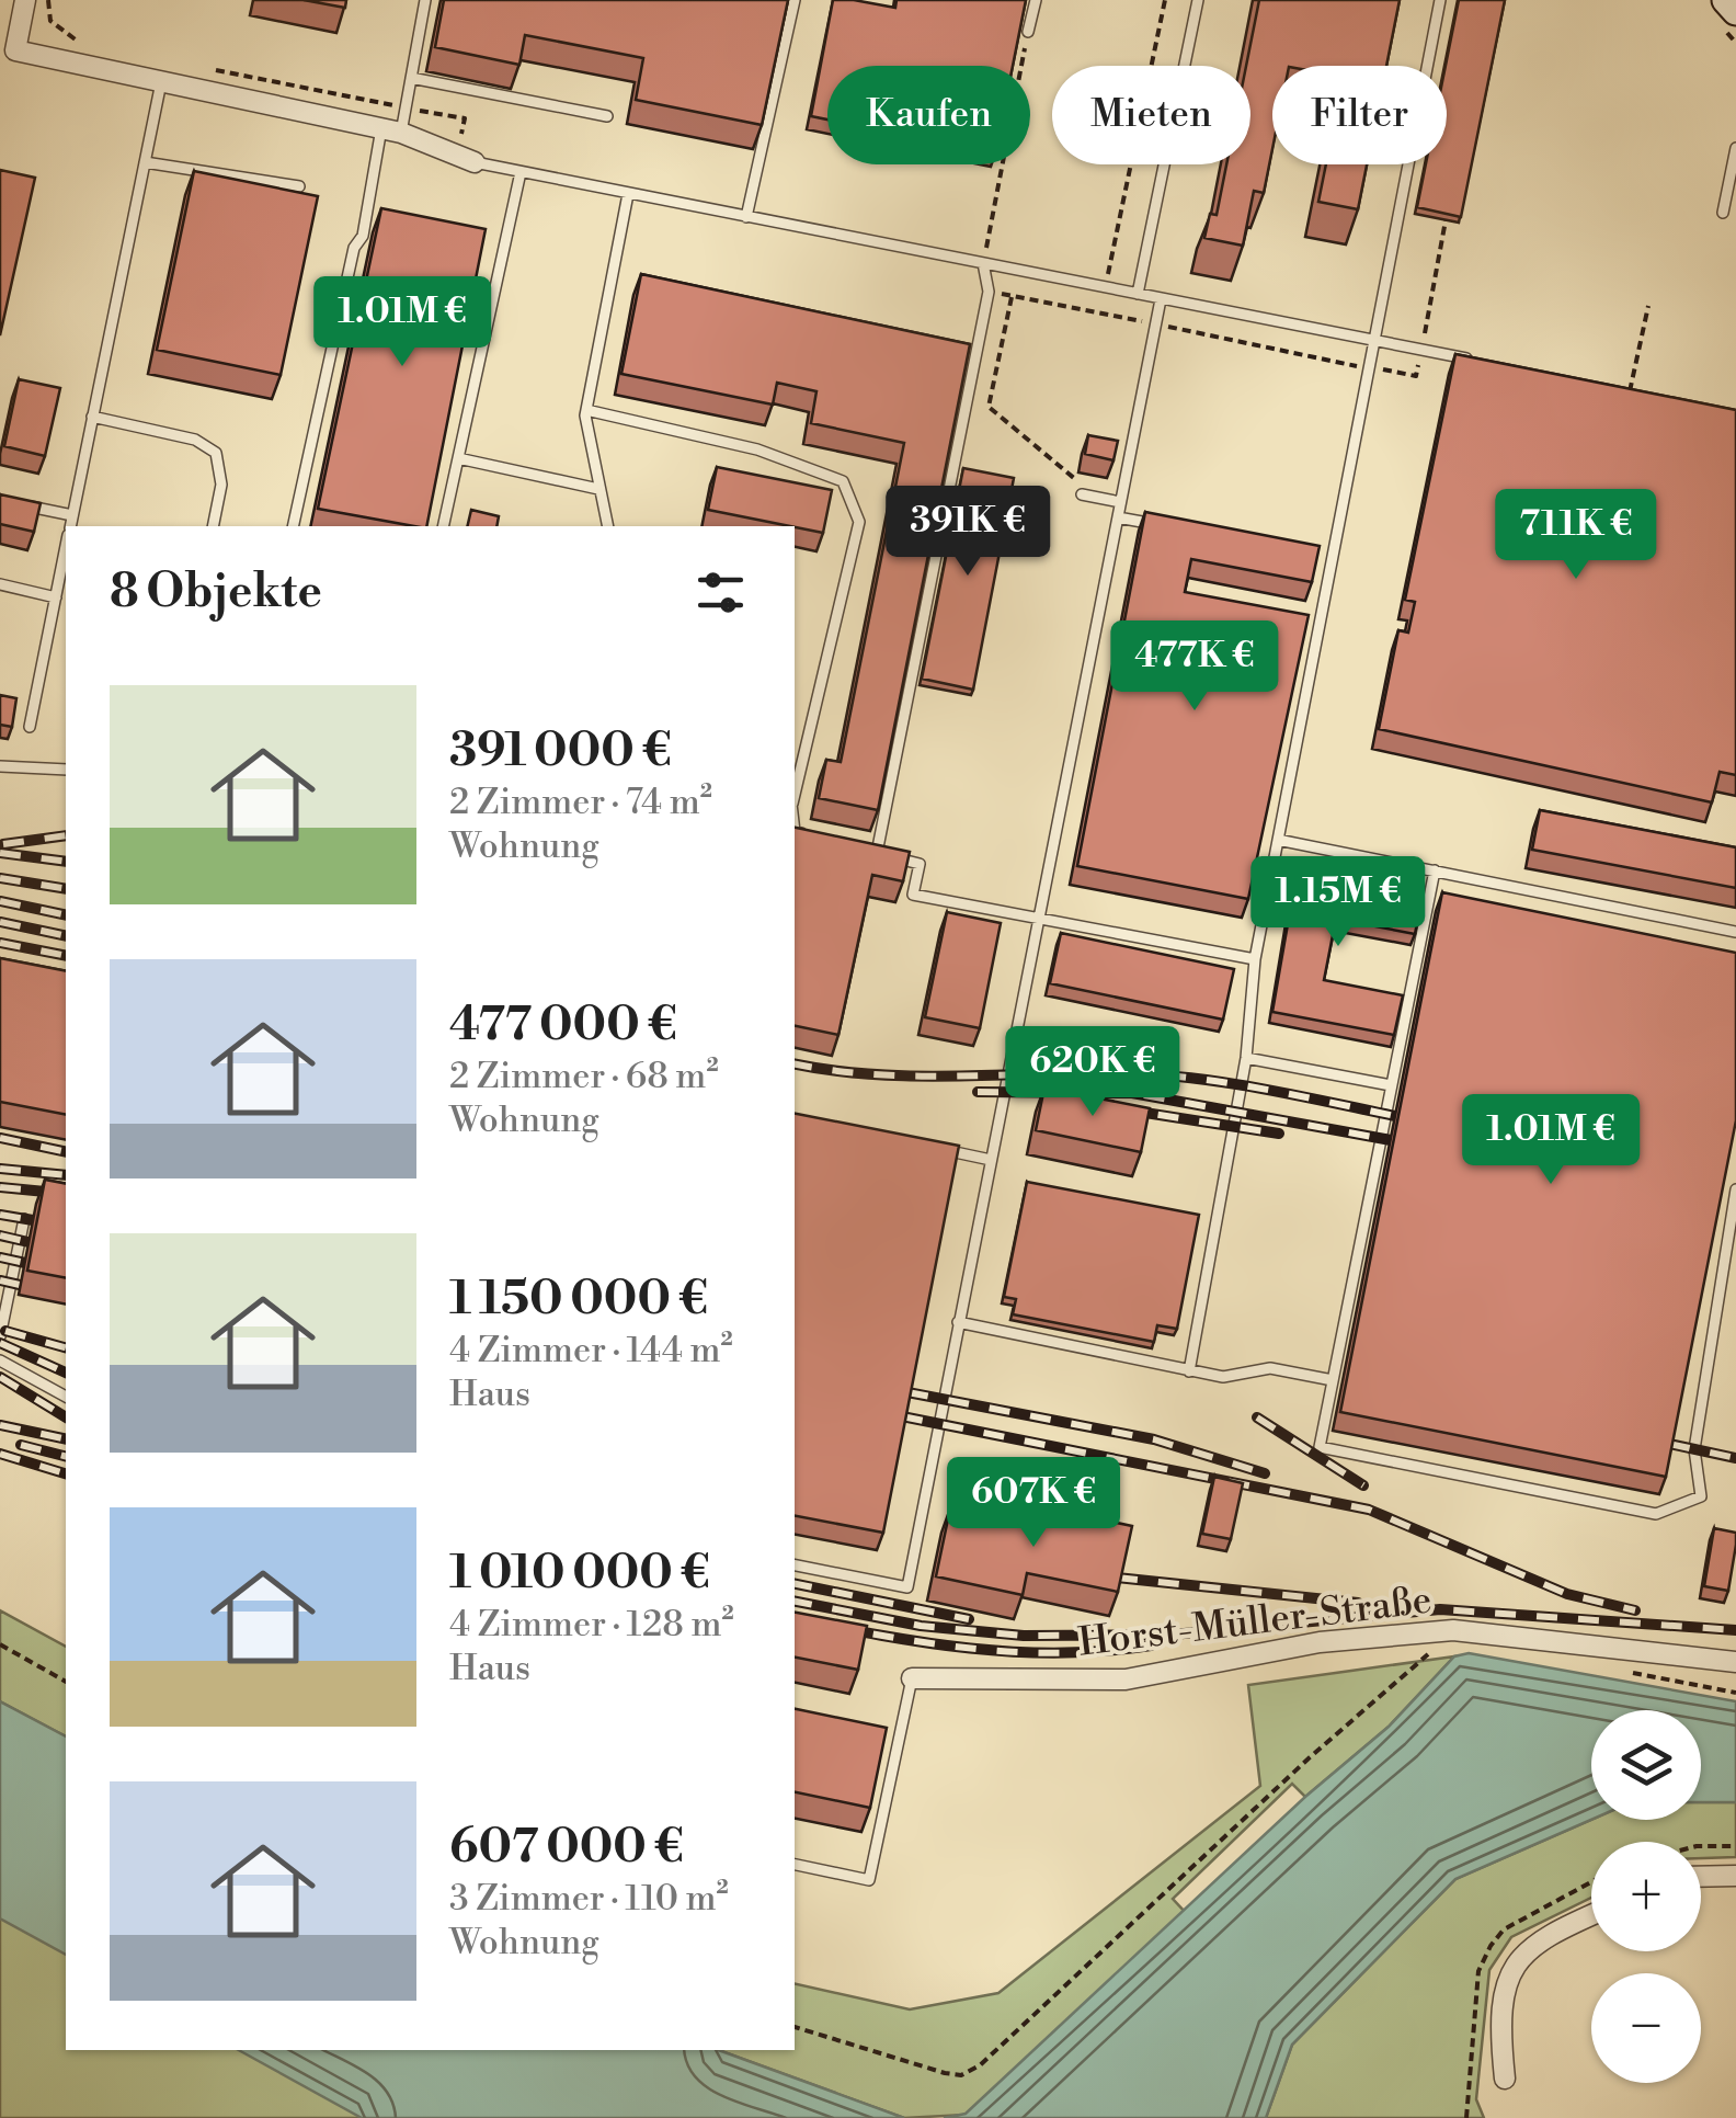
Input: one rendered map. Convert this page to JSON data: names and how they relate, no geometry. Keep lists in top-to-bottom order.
{
  "streets": {
    "street": ["Horst-Müller-Straße"]
  },
  "page": {
    "chip": ["Kaufen", "Mieten", "Filter"],
    "price": [
      "1.01M €",
      "391K €",
      "711K €",
      "477K €",
      "1.15M €",
      "620K €",
      "1.01M €",
      "607K €"
    ],
    "heading": "8 Objekte",
    "list": [
      {
        "name": "391 000 €",
        "note": "2 Zimmer · 74 m² · Wohnung"
      },
      {
        "name": "477 000 €",
        "note": "2 Zimmer · 68 m² · Wohnung"
      },
      {
        "name": "1 150 000 €",
        "note": "4 Zimmer · 144 m² · Haus"
      },
      {
        "name": "1 010 000 €",
        "note": "4 Zimmer · 128 m² · Haus"
      },
      {
        "name": "607 000 €",
        "note": "3 Zimmer · 110 m² · Wohnung"
      }
    ],
    "map_buttons": ["+", "−"]
  }
}
